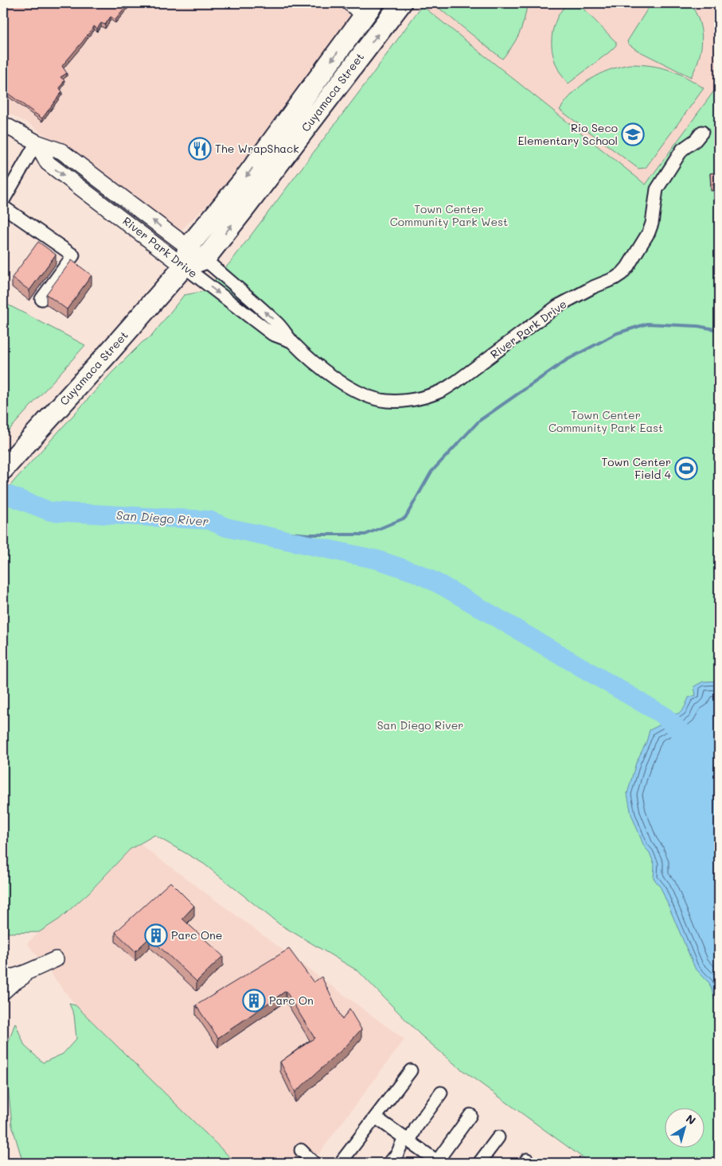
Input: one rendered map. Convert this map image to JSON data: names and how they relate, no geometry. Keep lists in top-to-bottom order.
{
  "streets": {
    "main road": ["Cuyamaca Street"],
    "street": ["River Park Drive"]
  },
  "crossings": [
    ["Cuyamaca Street", "River Park Drive"]
  ],
  "water": ["San Diego River"],
  "parks": ["Town Center Community Park West", "Town Center Community Park East", "San Diego River"],
  "places": {
    "school or university": ["Rio Seco Elementary School"],
    "restaurant": ["The WrapShack"],
    "sports": ["Town Center Field 4"],
    "building": ["Parc One", "Parc On"]
  },
  "north": "top right"
}
